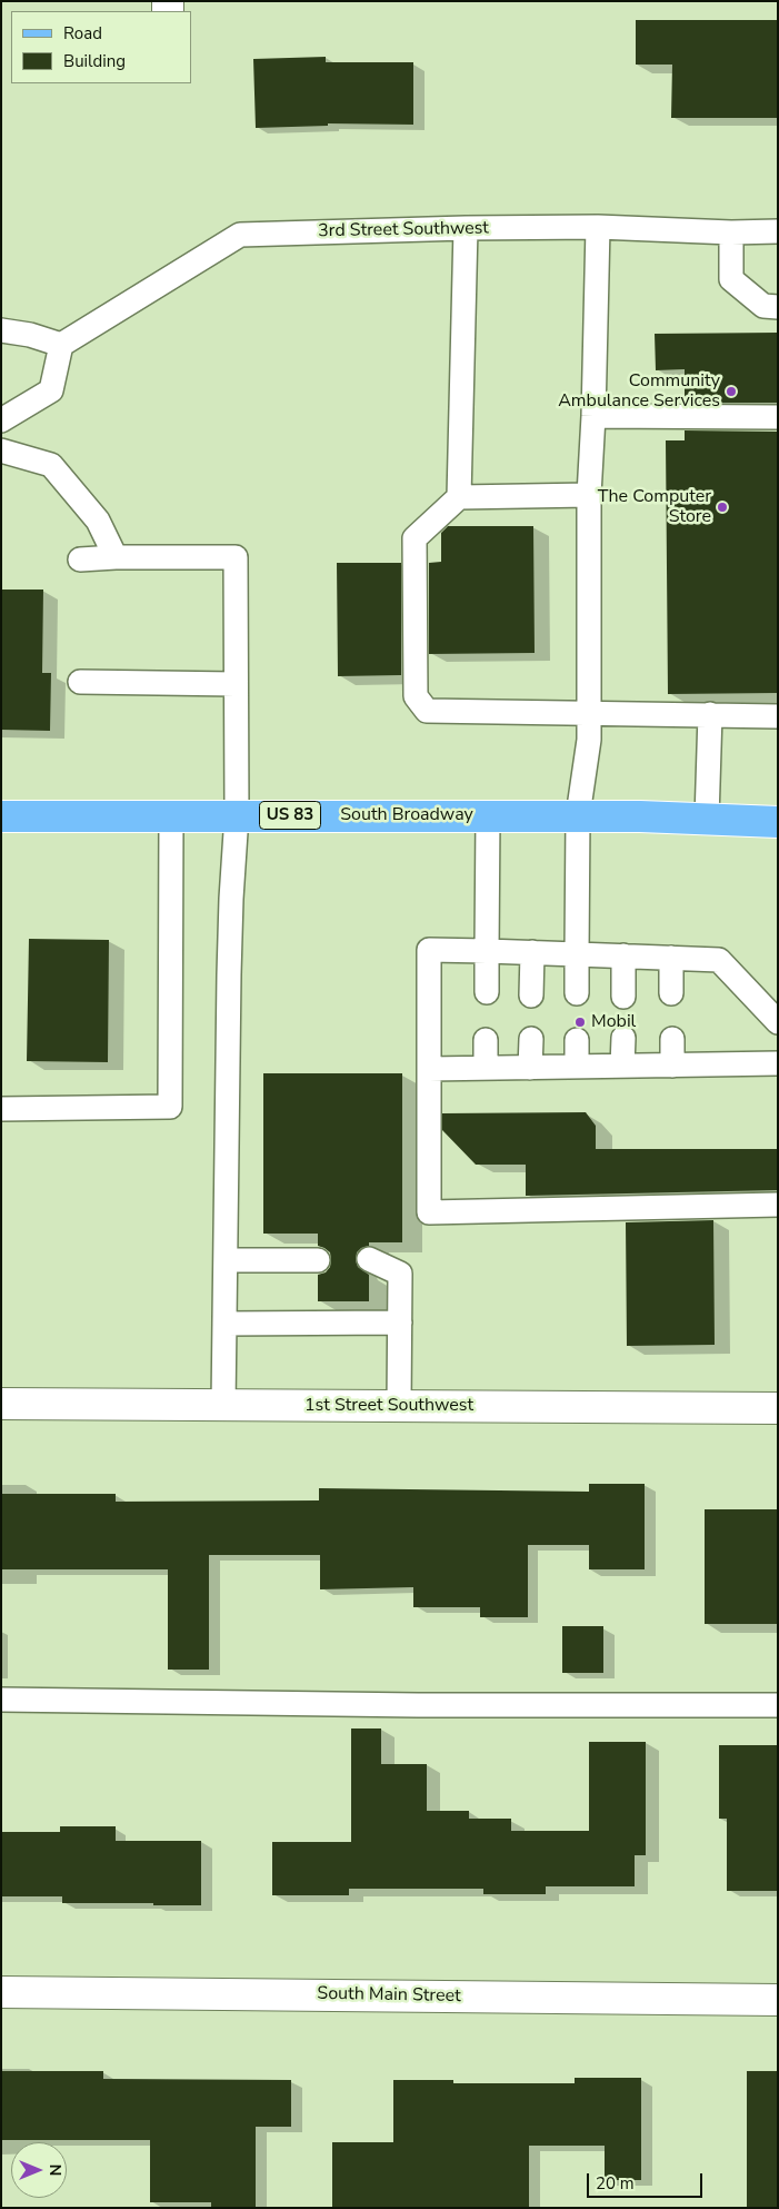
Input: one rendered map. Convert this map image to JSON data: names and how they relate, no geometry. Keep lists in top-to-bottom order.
{
  "streets": {
    "main road": ["US 83", "South Broadway"],
    "street": ["1st Street Southwest", "South Main Street"],
    "lane": ["3rd Street Southwest"]
  },
  "places": ["Community Ambulance Services", "The Computer Store", "Mobil"],
  "legend": ["Road", "Building"],
  "scale_bar": "20 m",
  "north": "right"
}
